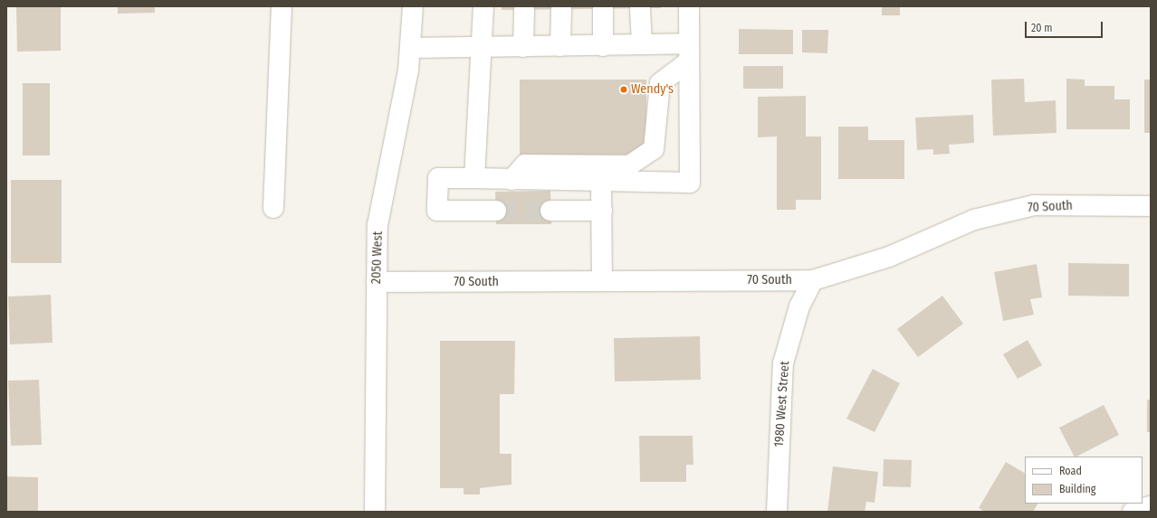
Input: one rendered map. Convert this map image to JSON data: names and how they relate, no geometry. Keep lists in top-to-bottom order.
{
  "streets": {
    "street": ["70 South", "2050 West", "1980 West Street"]
  },
  "crossings": [
    ["70 South", "2050 West"],
    ["70 South", "1980 West Street"]
  ],
  "places": ["Wendy's"],
  "legend": ["Road", "Building"],
  "scale_bar": "20 m"
}
